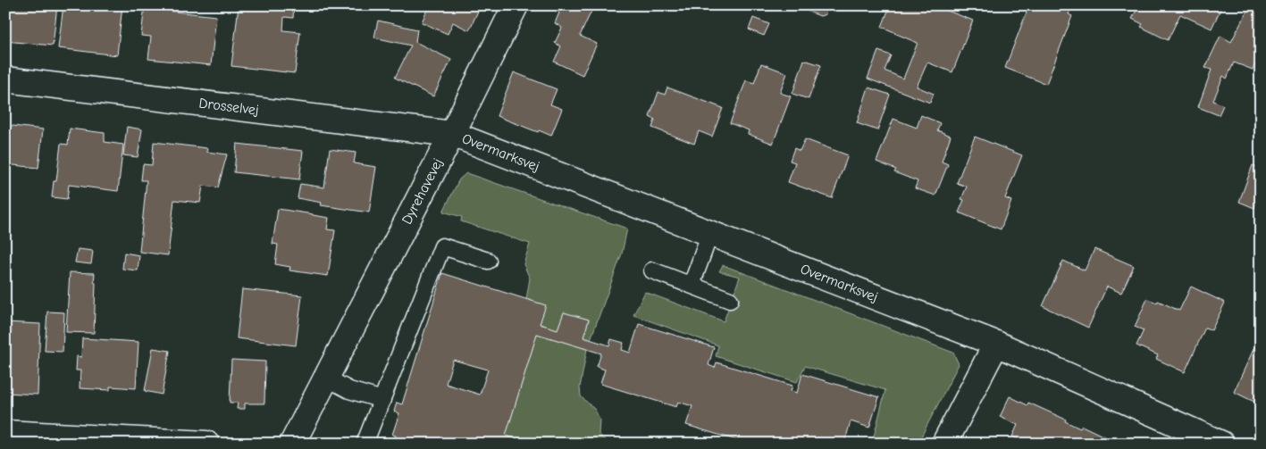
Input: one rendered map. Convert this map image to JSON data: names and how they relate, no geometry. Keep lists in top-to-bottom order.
{
  "streets": {
    "street": ["Drosselvej", "Overmarksvej", "Dyrehavevej"]
  },
  "crossings": [
    ["Drosselvej", "Overmarksvej"],
    ["Drosselvej", "Dyrehavevej"],
    ["Overmarksvej", "Dyrehavevej"]
  ]
}
